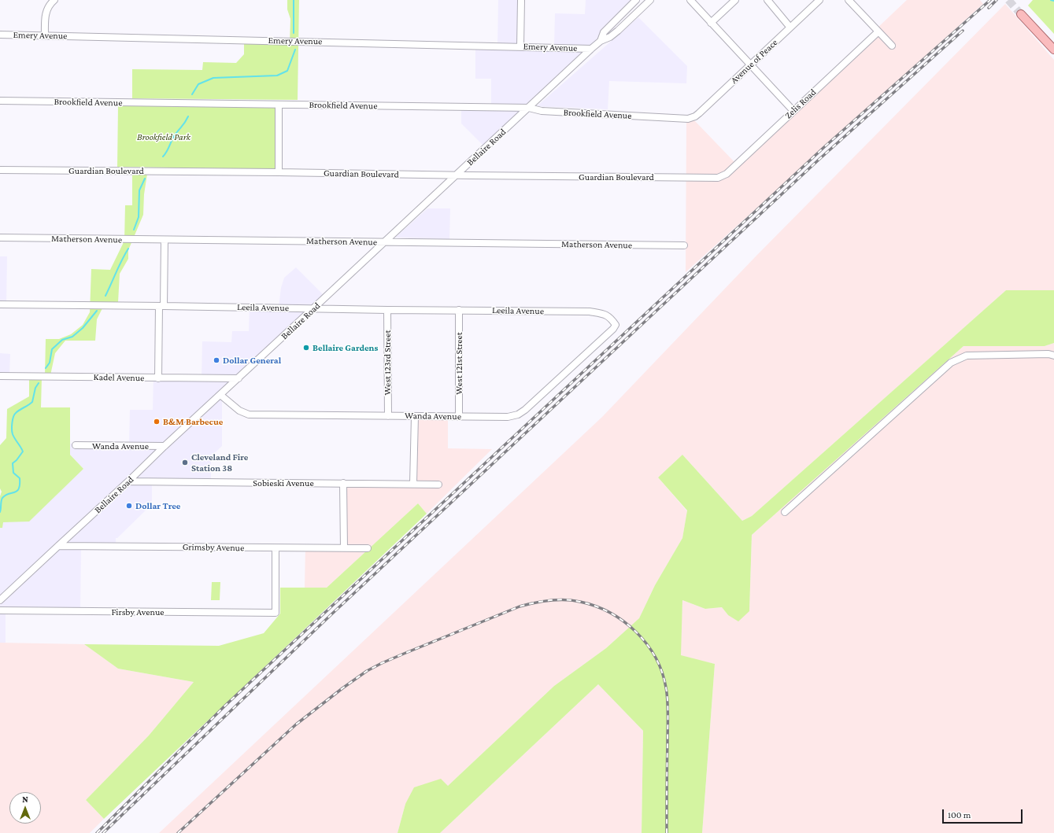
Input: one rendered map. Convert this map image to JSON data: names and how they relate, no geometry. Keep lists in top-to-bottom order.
{
  "streets": {
    "street": [
      "Emery Avenue",
      "Avenue of Peace",
      "Brookfield Avenue",
      "Zelis Road",
      "Bellaire Road",
      "Guardian Boulevard",
      "Matherson Avenue",
      "Leeila Avenue",
      "West 123rd Street",
      "West 121st Street",
      "Kadel Avenue",
      "Wanda Avenue",
      "Sobieski Avenue",
      "Grimsby Avenue",
      "Firsby Avenue"
    ]
  },
  "crossings": [
    ["Emery Avenue", "Bellaire Road"],
    ["Avenue of Peace", "Brookfield Avenue"],
    ["Brookfield Avenue", "Bellaire Road"],
    ["Zelis Road", "Guardian Boulevard"],
    ["Bellaire Road", "Guardian Boulevard"],
    ["Bellaire Road", "Matherson Avenue"],
    ["Bellaire Road", "Leeila Avenue"],
    ["Bellaire Road", "Kadel Avenue"],
    ["Bellaire Road", "Wanda Avenue"],
    ["Bellaire Road", "Sobieski Avenue"],
    ["Bellaire Road", "Grimsby Avenue"],
    ["Leeila Avenue", "West 123rd Street"],
    ["Leeila Avenue", "West 121st Street"],
    ["Leeila Avenue", "Wanda Avenue"],
    ["West 123rd Street", "Wanda Avenue"],
    ["West 121st Street", "Wanda Avenue"],
    ["Grimsby Avenue", "Firsby Avenue"]
  ],
  "parks": ["Brookfield Park"],
  "places": [
    "Bellaire Gardens",
    "Dollar General",
    "B&M Barbecue",
    "Cleveland Fire Station 38",
    "Dollar Tree"
  ],
  "scale_bar": "100 m",
  "north": "top"
}
